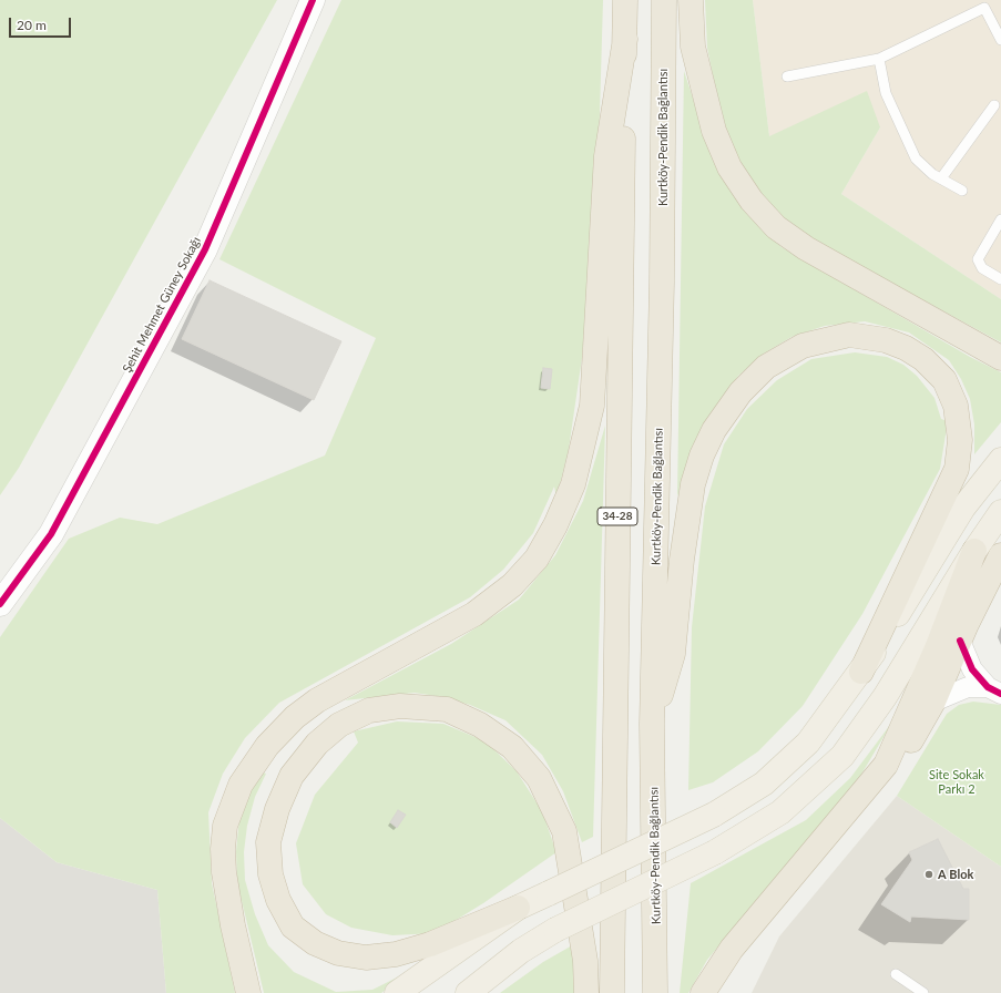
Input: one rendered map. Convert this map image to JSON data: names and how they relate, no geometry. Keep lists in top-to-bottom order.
{
  "streets": {
    "highway": ["Kurtköy-Pendik Bağlantısı", "34-28"],
    "street": ["Şehit Mehmet Güney Sokağı"]
  },
  "parks": ["Site Sokak Parkı 2"],
  "places": ["A Blok"],
  "scale_bar": "20 m"
}
